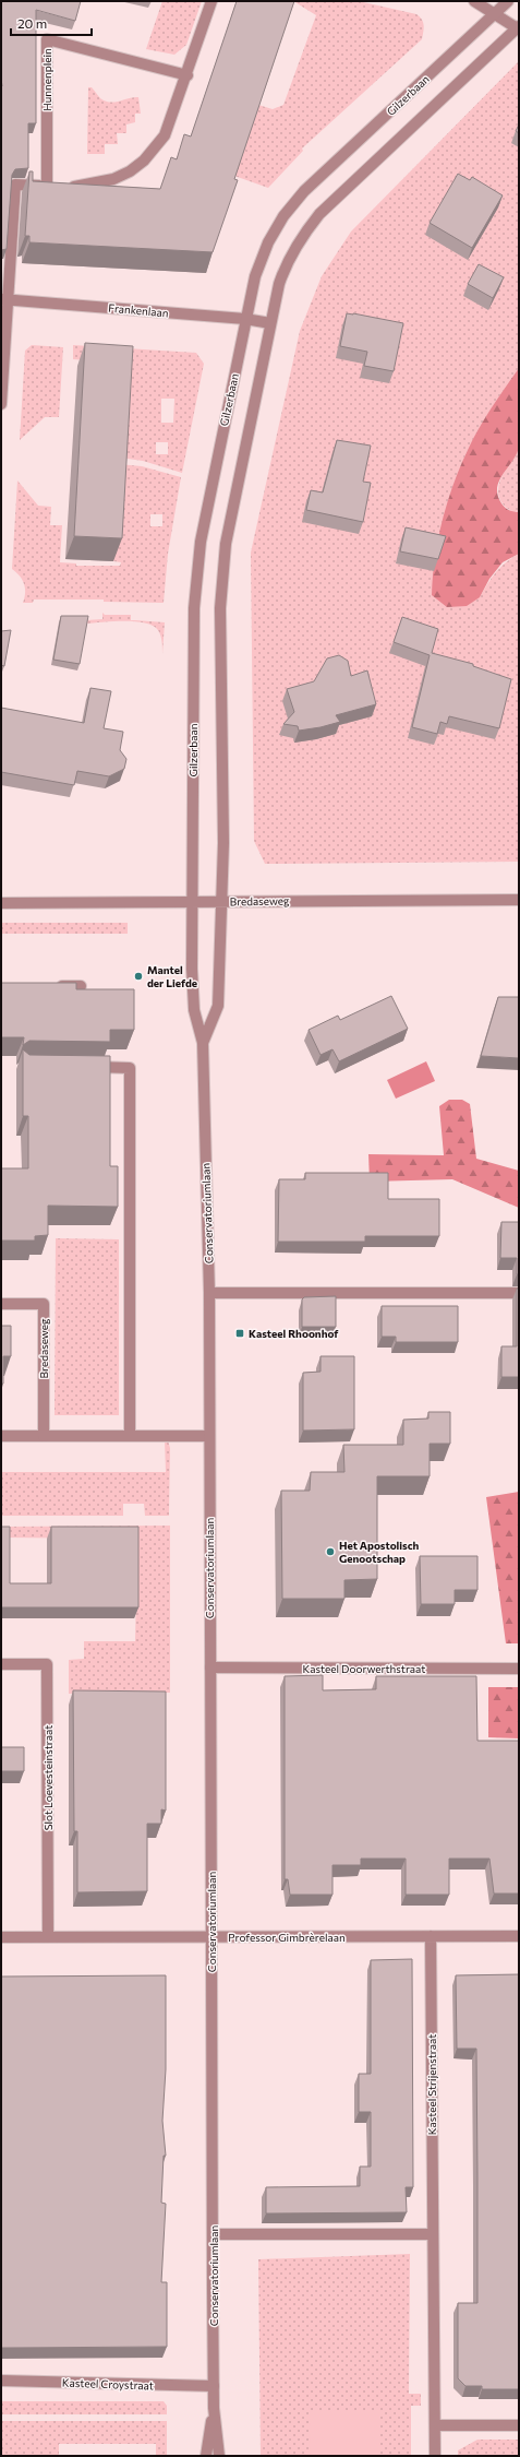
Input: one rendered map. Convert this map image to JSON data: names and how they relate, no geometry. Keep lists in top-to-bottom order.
{
  "streets": {
    "street": [
      "Hunnenplein",
      "Gilzerbaan",
      "Frankenlaan",
      "Bredaseweg",
      "Conservatoriumlaan",
      "Kasteel Doorwerthstraat",
      "Slot Loevesteinstraat",
      "Professor Gimbrèrelaan",
      "Kasteel Strijenstraat",
      "Kasteel Croystraat"
    ]
  },
  "crossings": [
    ["Gilzerbaan", "Frankenlaan"],
    ["Gilzerbaan", "Bredaseweg"],
    ["Gilzerbaan", "Conservatoriumlaan"],
    ["Bredaseweg", "Conservatoriumlaan"],
    ["Conservatoriumlaan", "Kasteel Doorwerthstraat"],
    ["Conservatoriumlaan", "Professor Gimbrèrelaan"],
    ["Conservatoriumlaan", "Kasteel Croystraat"],
    ["Slot Loevesteinstraat", "Professor Gimbrèrelaan"],
    ["Professor Gimbrèrelaan", "Kasteel Strijenstraat"]
  ],
  "places": {
    "other": ["Mantel der Liefde", "Het Apostolisch Genootschap"],
    "transit": ["Kasteel Rhoonhof"]
  },
  "scale_bar": "20 m"
}
